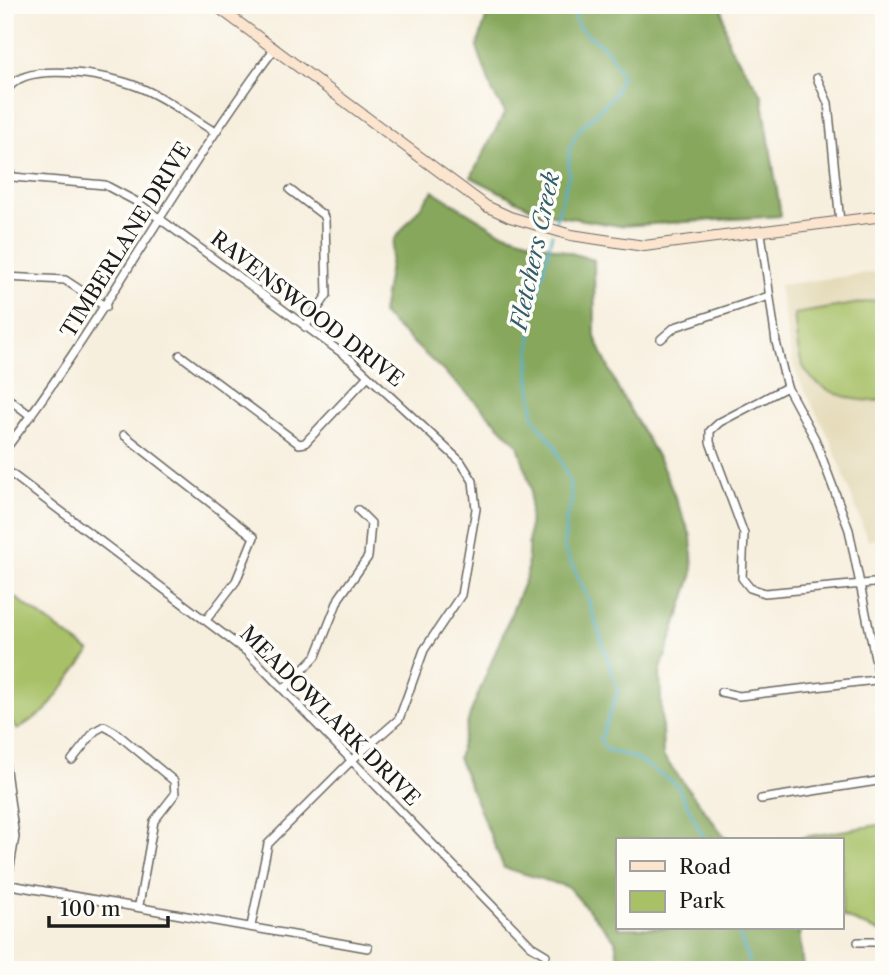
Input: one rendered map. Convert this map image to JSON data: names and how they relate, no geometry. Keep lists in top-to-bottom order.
{
  "streets": {
    "street": ["TIMBERLANE DRIVE", "RAVENSWOOD DRIVE", "MEADOWLARK DRIVE"]
  },
  "crossings": [
    ["TIMBERLANE DRIVE", "RAVENSWOOD DRIVE"],
    ["RAVENSWOOD DRIVE", "MEADOWLARK DRIVE"]
  ],
  "water": ["Fletchers Creek"],
  "legend": ["Road", "Park"],
  "scale_bar": "100 m"
}
